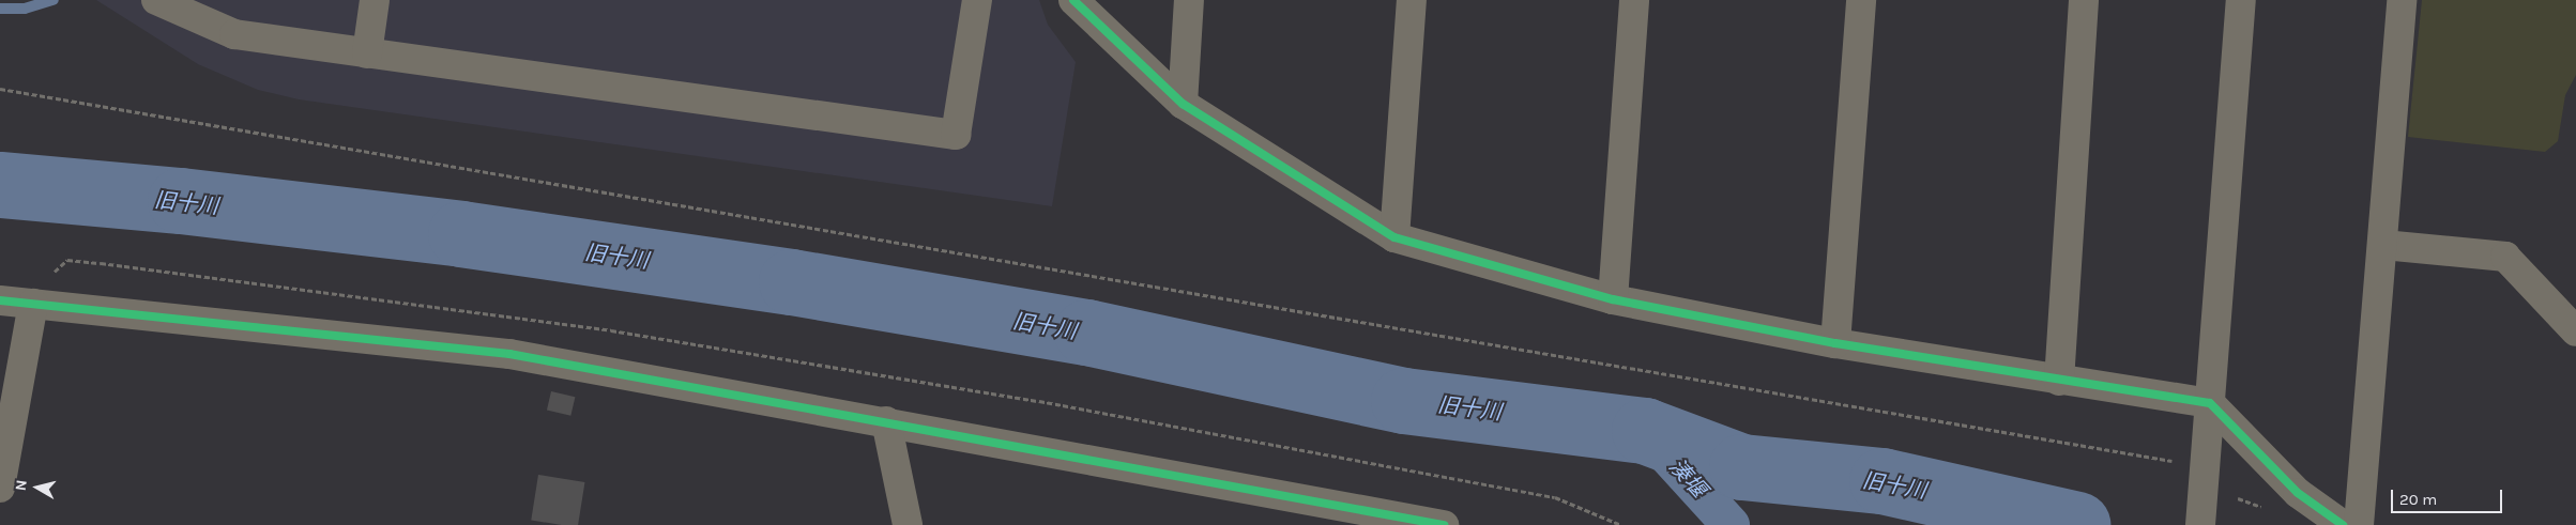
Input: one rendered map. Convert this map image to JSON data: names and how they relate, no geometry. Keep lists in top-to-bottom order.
{
  "water": ["旧十川", "湊堰"],
  "scale_bar": "20 m",
  "north": "left"
}
